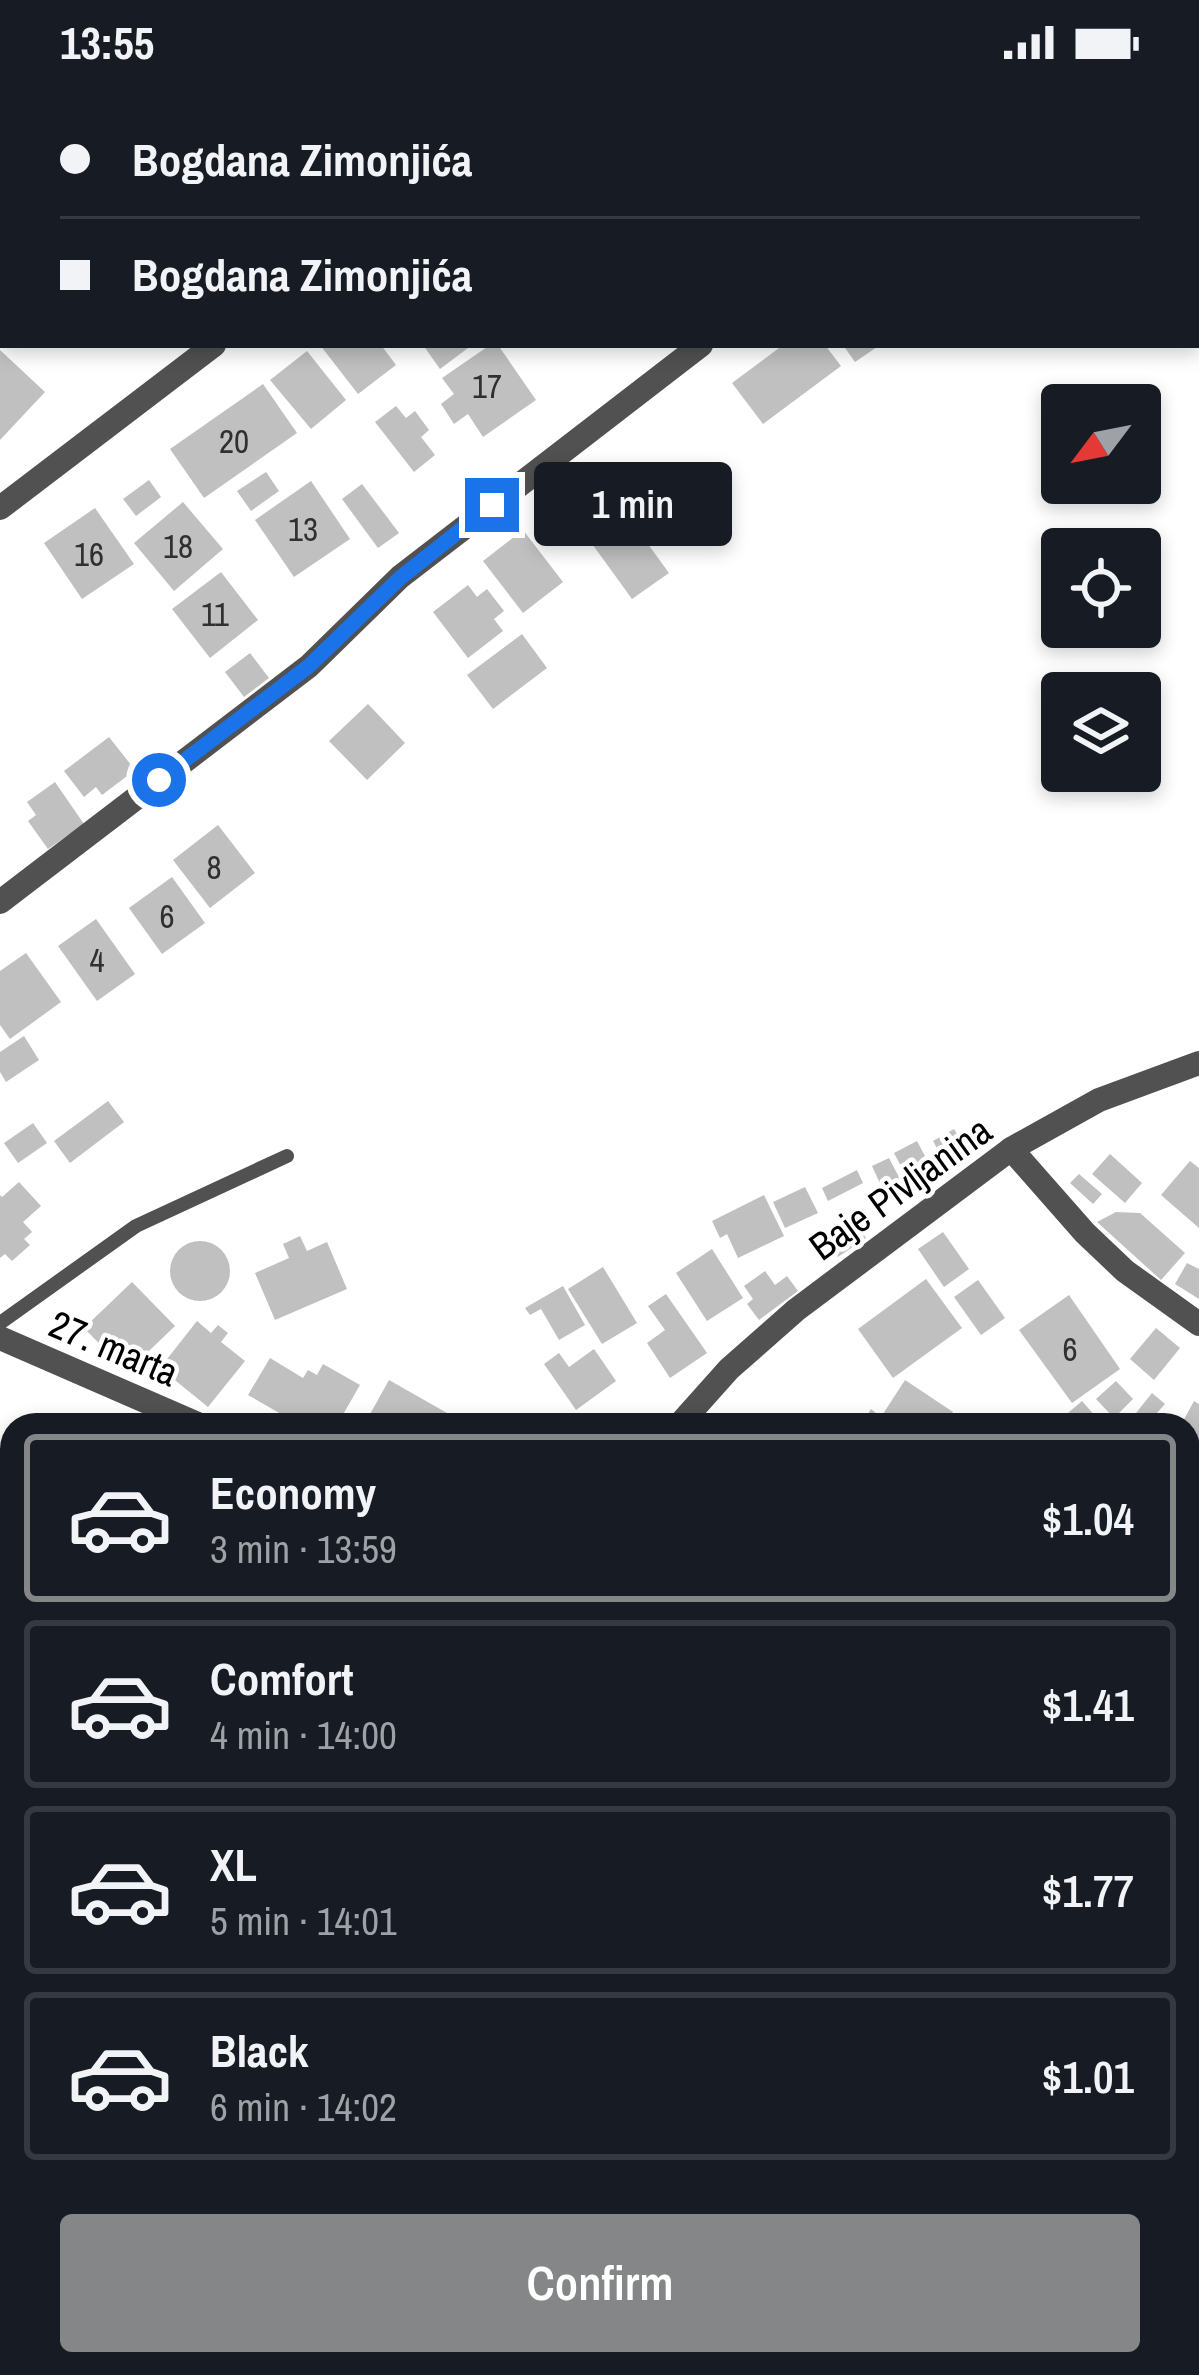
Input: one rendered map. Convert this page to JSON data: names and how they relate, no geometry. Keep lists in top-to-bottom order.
{
  "streets": {
    "street": ["Baje Pivljanina", "27. marta"]
  },
  "house_numbers": [
    "17",
    "20",
    "13",
    "18",
    "16",
    "11",
    "8",
    "6",
    "4",
    "6"
  ],
  "north": "bottom left",
  "page": {
    "status": "13:55",
    "banner": ["Bogdana Zimonjića", "Bogdana Zimonjića"],
    "bubble": "1 min",
    "list": [
      {
        "name": "Economy",
        "note": "3 min · 13:59",
        "value": "$1.04"
      },
      {
        "name": "Comfort",
        "note": "4 min · 14:00",
        "value": "$1.41"
      },
      {
        "name": "XL",
        "note": "5 min · 14:01",
        "value": "$1.77"
      },
      {
        "name": "Black",
        "note": "6 min · 14:02",
        "value": "$1.01"
      }
    ],
    "buttons": "Confirm"
  }
}
